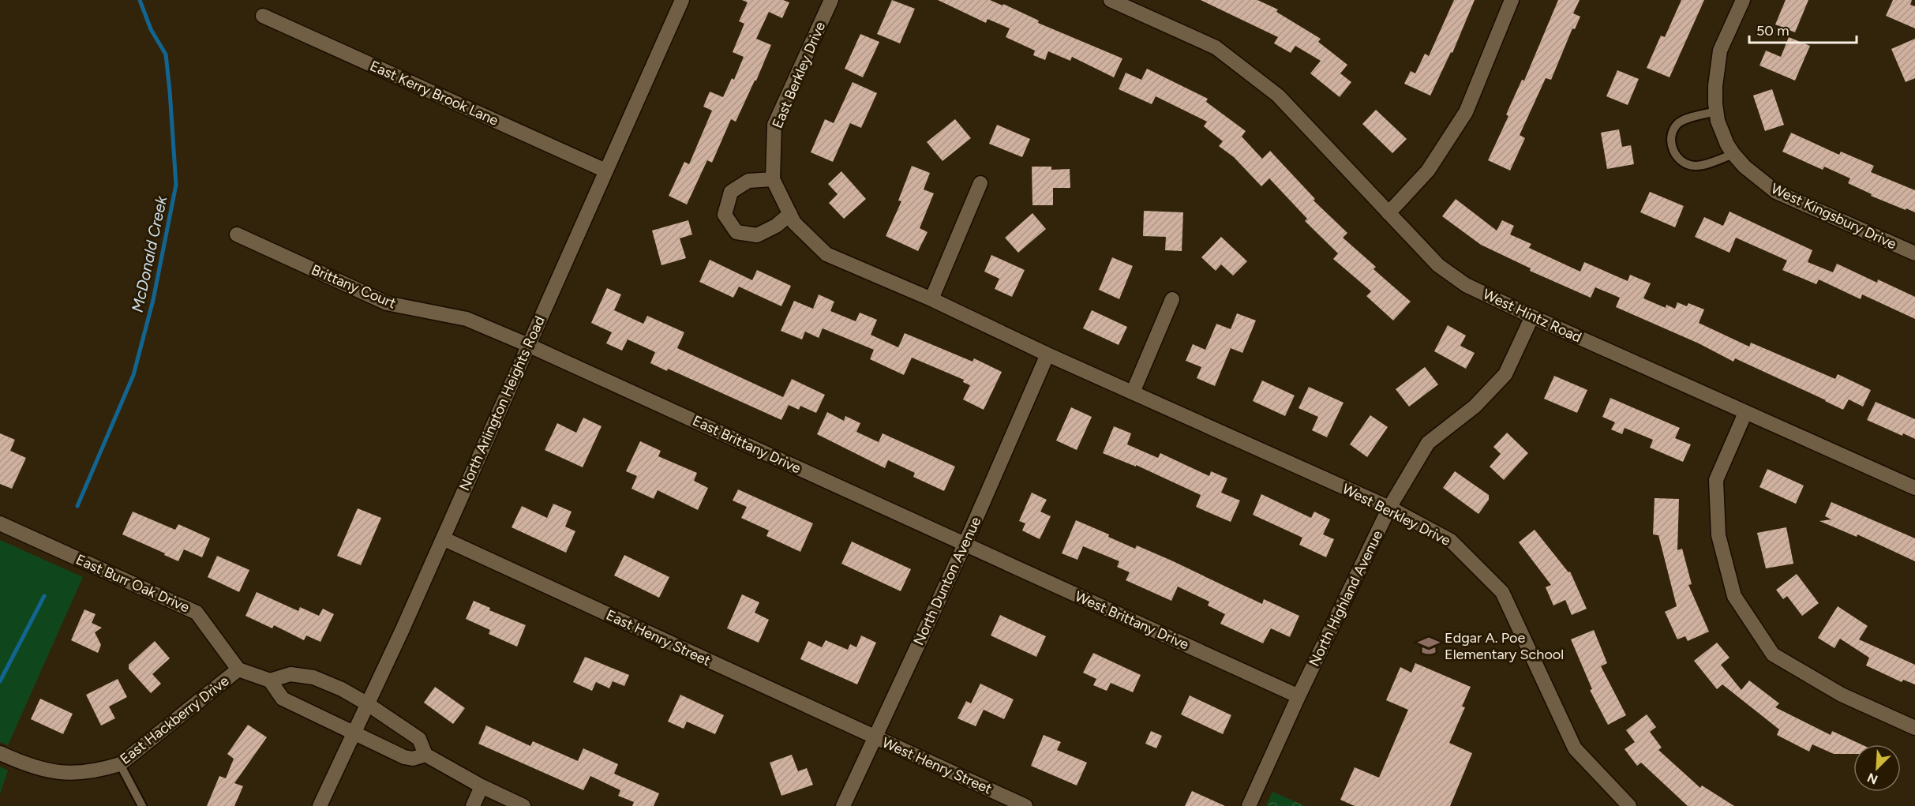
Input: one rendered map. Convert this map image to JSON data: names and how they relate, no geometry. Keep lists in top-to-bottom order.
{
  "streets": {
    "street": [
      "East Berkley Drive",
      "East Kerry Brook Lane",
      "West Kingsbury Drive",
      "Brittany Court",
      "West Hintz Road",
      "North Arlington Heights Road",
      "East Brittany Drive",
      "West Berkley Drive",
      "North Dunton Avenue",
      "East Burr Oak Drive",
      "North Highland Avenue",
      "West Brittany Drive",
      "East Henry Street",
      "East Hackberry Drive",
      "West Henry Street"
    ]
  },
  "crossings": [
    ["East Berkley Drive", "West Berkley Drive"],
    ["East Berkley Drive", "North Dunton Avenue"],
    ["East Kerry Brook Lane", "North Arlington Heights Road"],
    ["Brittany Court", "North Arlington Heights Road"],
    ["Brittany Court", "East Brittany Drive"],
    ["West Hintz Road", "North Highland Avenue"],
    ["North Arlington Heights Road", "East Brittany Drive"],
    ["North Arlington Heights Road", "East Henry Street"],
    ["East Brittany Drive", "North Dunton Avenue"],
    ["East Brittany Drive", "West Brittany Drive"],
    ["West Berkley Drive", "North Dunton Avenue"],
    ["West Berkley Drive", "North Highland Avenue"],
    ["North Dunton Avenue", "West Brittany Drive"],
    ["North Dunton Avenue", "East Henry Street"],
    ["North Dunton Avenue", "West Henry Street"],
    ["East Burr Oak Drive", "East Hackberry Drive"],
    ["North Highland Avenue", "West Brittany Drive"],
    ["East Henry Street", "West Henry Street"]
  ],
  "water": ["McDonald Creek"],
  "places": {
    "school or university": ["Edgar A. Poe Elementary School"]
  },
  "scale_bar": "50 m",
  "north": "bottom left"
}
